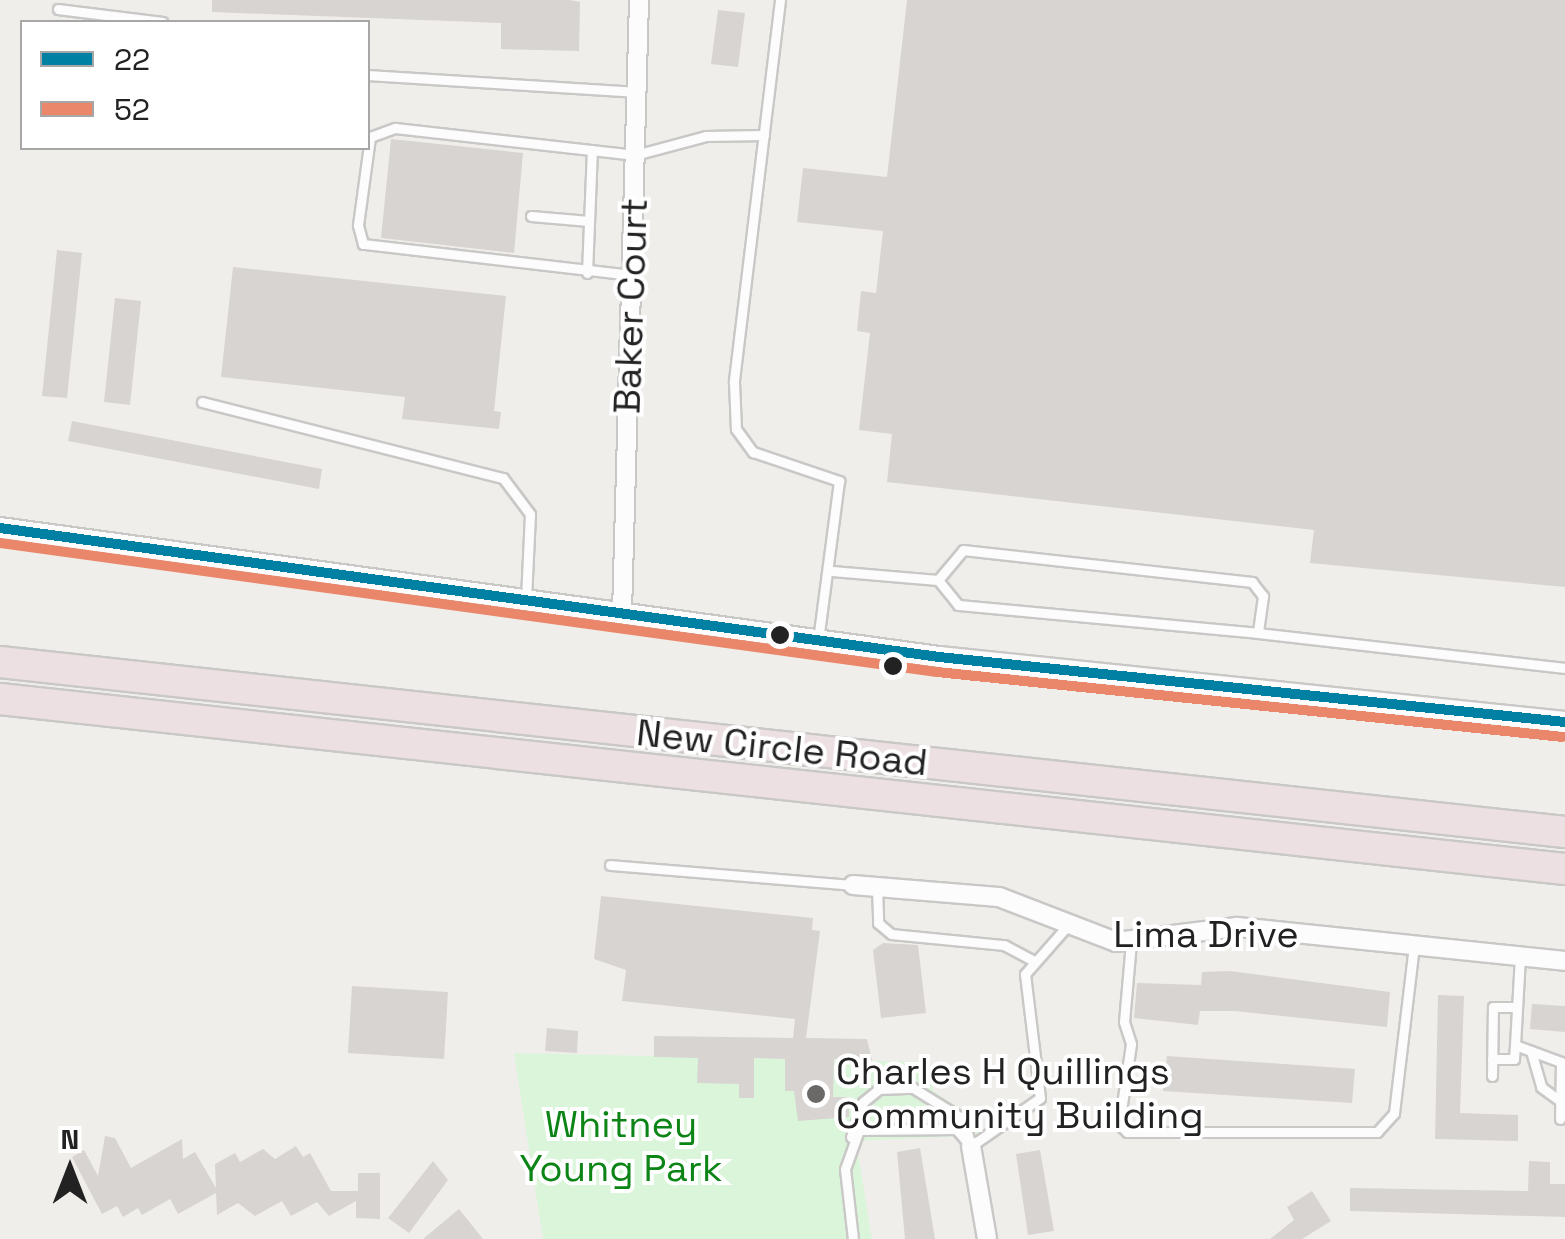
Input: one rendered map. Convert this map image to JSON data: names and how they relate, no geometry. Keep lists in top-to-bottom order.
{
  "streets": {
    "highway": ["New Circle Road"],
    "street": ["Baker Court", "Lima Drive"]
  },
  "parks": ["Whitney Young Park"],
  "places": ["Charles H Quillings Community Building"],
  "lines": ["transit line 22", "transit line 52"],
  "legend": ["22", "52"],
  "north": "top"
}
